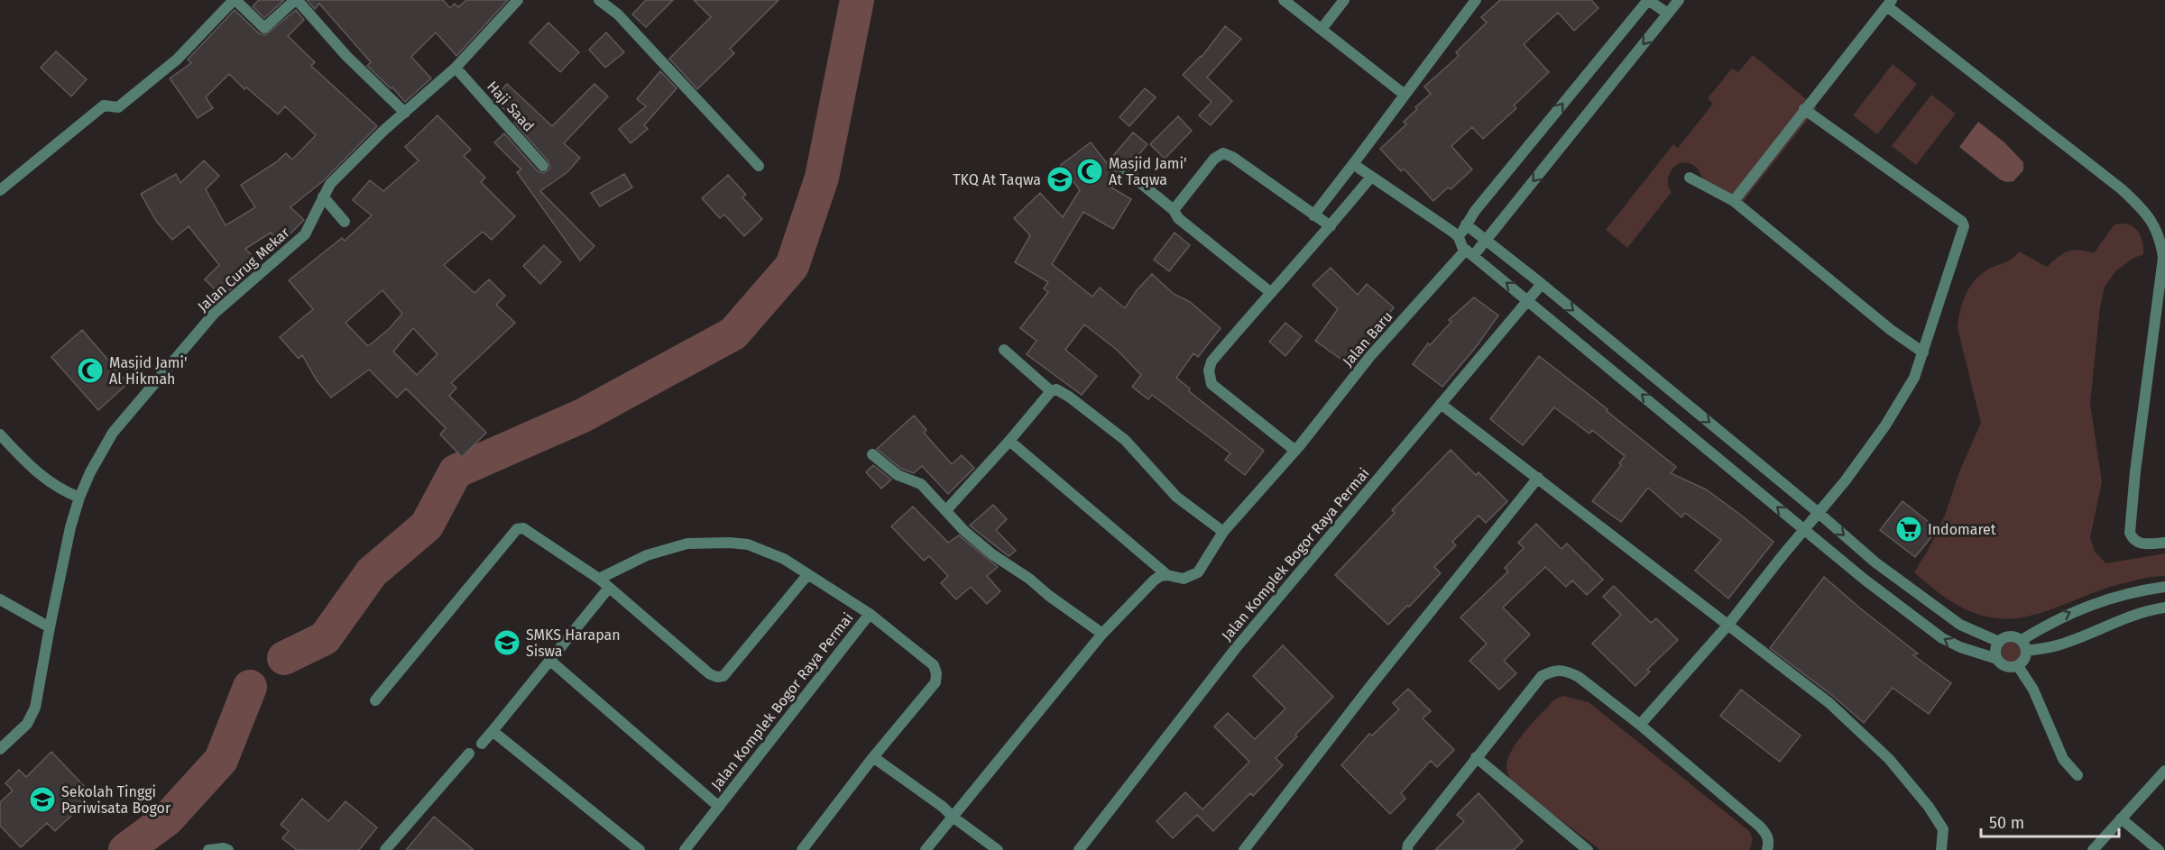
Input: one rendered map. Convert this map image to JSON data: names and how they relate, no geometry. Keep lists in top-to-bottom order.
{
  "streets": {
    "street": [
      "Haji Saad",
      "Jalan Curug Mekar",
      "Jalan Baru",
      "Jalan Komplek Bogor Raya Permai"
    ]
  },
  "crossings": [
    ["Haji Saad", "Jalan Curug Mekar"]
  ],
  "places": {
    "mosque": ["Masjid Jami' At Taqwa", "Masjid Jami' Al Hikmah"],
    "school or university": ["TKQ At Taqwa", "SMKS Harapan Siswa", "Sekolah Tinggi Pariwisata Bogor"],
    "supermarket": ["Indomaret"]
  },
  "scale_bar": "50 m"
}
